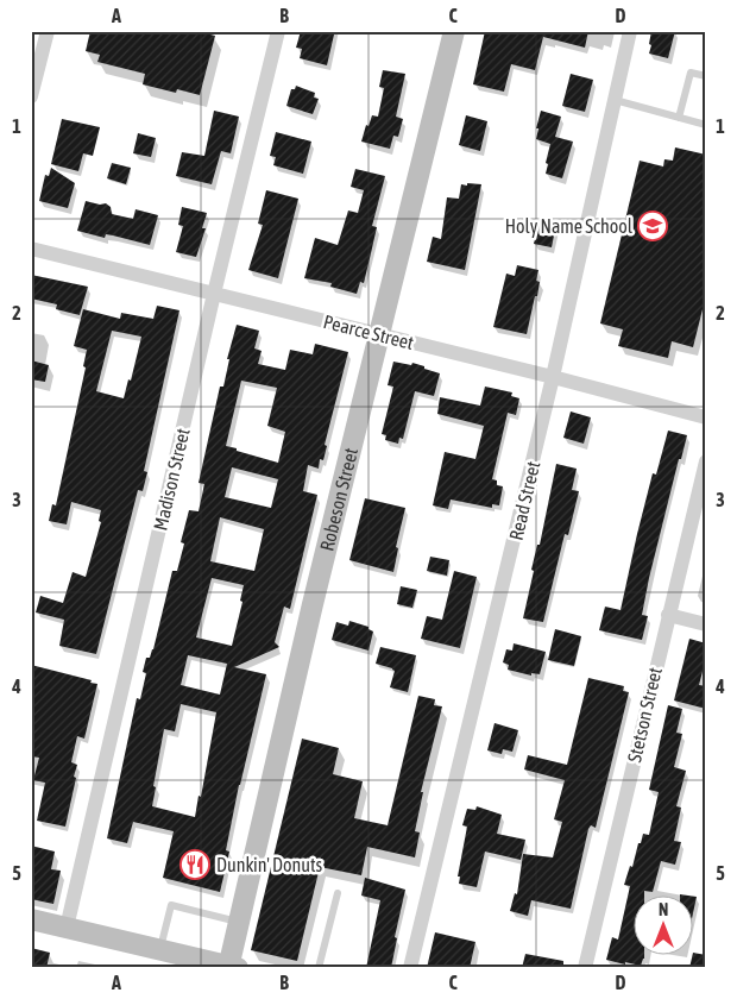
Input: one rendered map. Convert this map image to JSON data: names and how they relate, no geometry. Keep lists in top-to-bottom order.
{
  "streets": {
    "main road": ["Robeson Street"],
    "street": [
      "Pearce Street",
      "Madison Street",
      "Read Street",
      "Stetson Street"
    ]
  },
  "crossings": [
    ["Pearce Street", "Madison Street"],
    ["Pearce Street", "Robeson Street"],
    ["Pearce Street", "Read Street"]
  ],
  "places": {
    "school or university": ["Holy Name School"],
    "restaurant": ["Dunkin' Donuts"]
  },
  "north": "top",
  "grid": {
    "columns": [
      "A",
      "B",
      "C",
      "D"
    ],
    "rows": [
      "1",
      "2",
      "3",
      "4",
      "5"
    ]
  }
}
